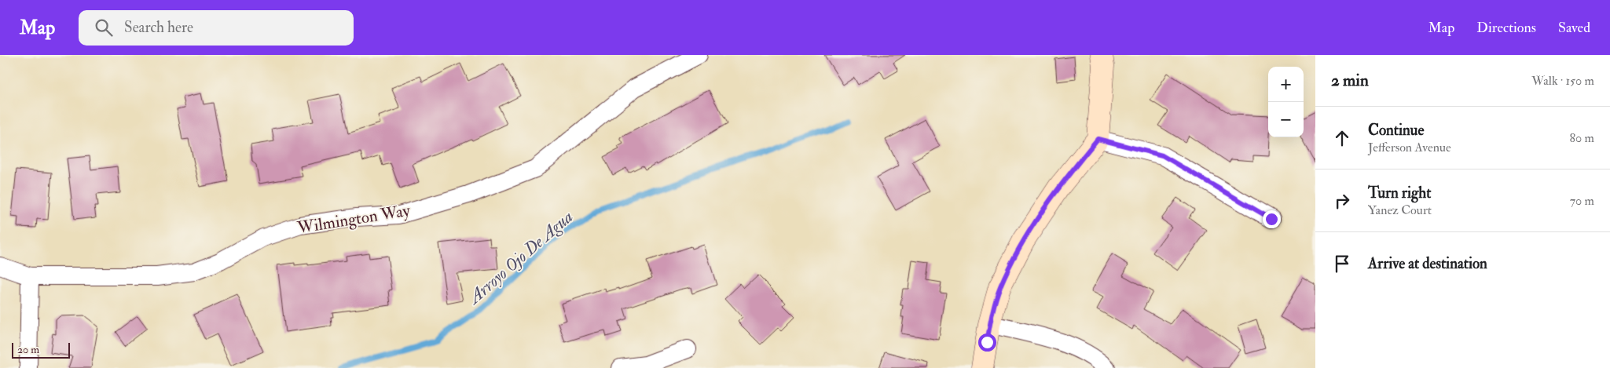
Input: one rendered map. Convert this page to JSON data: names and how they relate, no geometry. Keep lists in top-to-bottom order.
{
  "streets": {
    "street": ["Wilmington Way"]
  },
  "water": ["Arroyo Ojo De Agua"],
  "scale_bar": "20 m",
  "page": {
    "header": "Map",
    "search": "Search here",
    "nav": ["Map", "Directions", "Saved"],
    "heading": ["2 min", "Walk · 150 m"],
    "map_buttons": ["+", "−"],
    "list": [
      ["Continue", "Jefferson Avenue", "80 m"],
      ["Turn right", "Yanez Court", "70 m"],
      "Arrive at destination"
    ],
    "scale": "20 m"
  }
}
